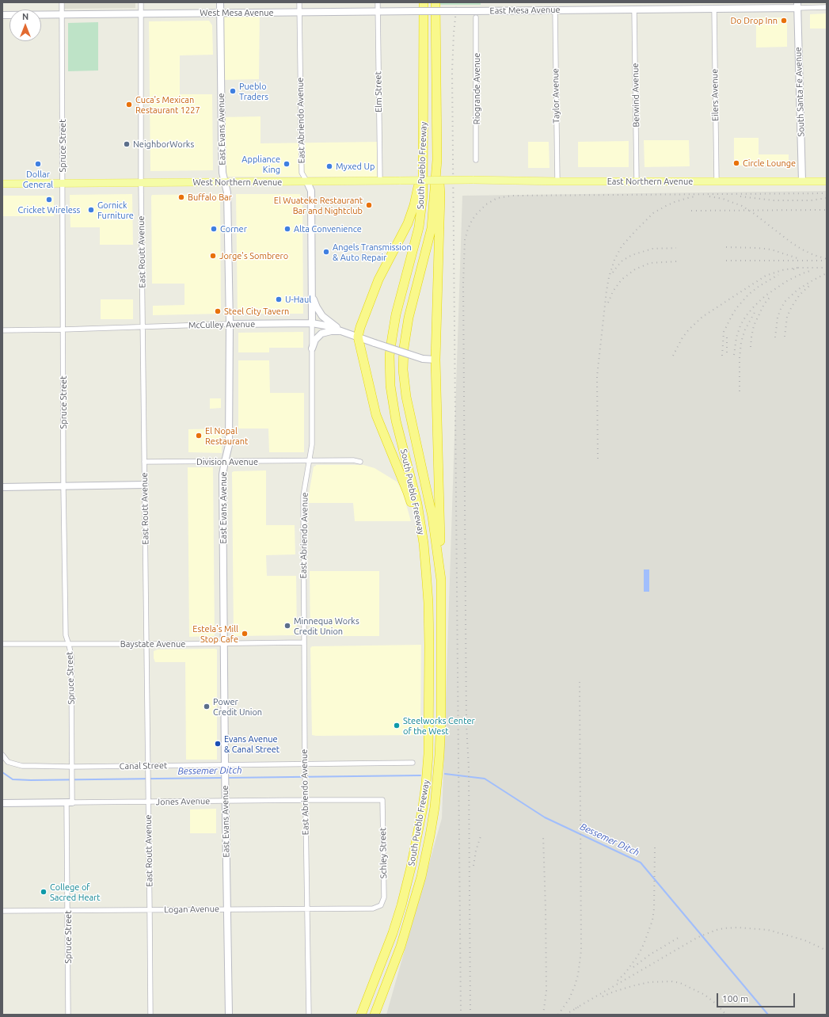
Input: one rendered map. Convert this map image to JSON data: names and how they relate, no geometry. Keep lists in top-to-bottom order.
{
  "streets": {
    "highway": ["South Pueblo Freeway"],
    "main road": ["East Northern Avenue", "West Northern Avenue"],
    "street": [
      "East Mesa Avenue",
      "West Mesa Avenue",
      "Riogrande Avenue",
      "Elm Street",
      "South Santa Fe Avenue",
      "Berwind Avenue",
      "Eilers Avenue",
      "Taylor Avenue",
      "East Abriendo Avenue",
      "East Evans Avenue",
      "Spruce Street",
      "East Routt Avenue",
      "McCulley Avenue",
      "Division Avenue",
      "Baystate Avenue",
      "Canal Street",
      "Jones Avenue",
      "Schley Street",
      "Logan Avenue"
    ]
  },
  "crossings": [
    ["East Mesa Avenue", "West Mesa Avenue"],
    ["East Mesa Avenue", "South Santa Fe Avenue"],
    ["East Mesa Avenue", "Berwind Avenue"],
    ["East Mesa Avenue", "Eilers Avenue"],
    ["East Mesa Avenue", "Taylor Avenue"],
    ["West Mesa Avenue", "Elm Street"],
    ["West Mesa Avenue", "East Abriendo Avenue"],
    ["West Mesa Avenue", "East Evans Avenue"],
    ["West Mesa Avenue", "Spruce Street"],
    ["West Mesa Avenue", "East Routt Avenue"],
    ["Elm Street", "West Northern Avenue"],
    ["South Santa Fe Avenue", "East Northern Avenue"],
    ["Berwind Avenue", "East Northern Avenue"],
    ["Eilers Avenue", "East Northern Avenue"],
    ["Taylor Avenue", "East Northern Avenue"],
    ["East Abriendo Avenue", "West Northern Avenue"],
    ["East Abriendo Avenue", "McCulley Avenue"],
    ["East Abriendo Avenue", "Division Avenue"],
    ["East Abriendo Avenue", "Baystate Avenue"],
    ["East Abriendo Avenue", "Canal Street"],
    ["East Abriendo Avenue", "Jones Avenue"],
    ["East Abriendo Avenue", "Logan Avenue"],
    ["East Evans Avenue", "West Northern Avenue"],
    ["East Evans Avenue", "McCulley Avenue"],
    ["East Evans Avenue", "Division Avenue"],
    ["East Evans Avenue", "Baystate Avenue"],
    ["East Evans Avenue", "Canal Street"],
    ["East Evans Avenue", "Jones Avenue"],
    ["East Evans Avenue", "Logan Avenue"],
    ["Spruce Street", "West Northern Avenue"],
    ["Spruce Street", "McCulley Avenue"],
    ["Spruce Street", "Baystate Avenue"],
    ["Spruce Street", "Canal Street"],
    ["Spruce Street", "Jones Avenue"],
    ["Spruce Street", "Logan Avenue"],
    ["East Northern Avenue", "West Northern Avenue"],
    ["West Northern Avenue", "East Routt Avenue"],
    ["East Routt Avenue", "McCulley Avenue"],
    ["East Routt Avenue", "Division Avenue"],
    ["East Routt Avenue", "Baystate Avenue"],
    ["East Routt Avenue", "Canal Street"],
    ["East Routt Avenue", "Jones Avenue"],
    ["East Routt Avenue", "Logan Avenue"],
    ["Jones Avenue", "Schley Street"],
    ["Schley Street", "Logan Avenue"]
  ],
  "water": ["Bessemer Ditch"],
  "places": [
    "Do Drop Inn",
    "Pueblo Traders",
    "Cuca's Mexican Restaurant 1227",
    "NeighborWorks",
    "Circle Lounge",
    "Dollar General",
    "Appliance King",
    "Myxed Up",
    "Buffalo Bar",
    "Cricket Wireless",
    "El Wuateke Restaurant Bar and Nightclub",
    "Gornick Furniture",
    "Corner",
    "Alta Convenience",
    "Angels Transmission & Auto Repair",
    "Jorge's Sombrero",
    "U-Haul",
    "Steel City Tavern",
    "El Nopal Restaurant",
    "Minnequa Works Credit Union",
    "Estela's Mill Stop Cafe",
    "Power Credit Union",
    "Steelworks Center of the West",
    "Evans Avenue & Canal Street",
    "College of Sacred Heart"
  ],
  "scale_bar": "100 m",
  "north": "top"
}
